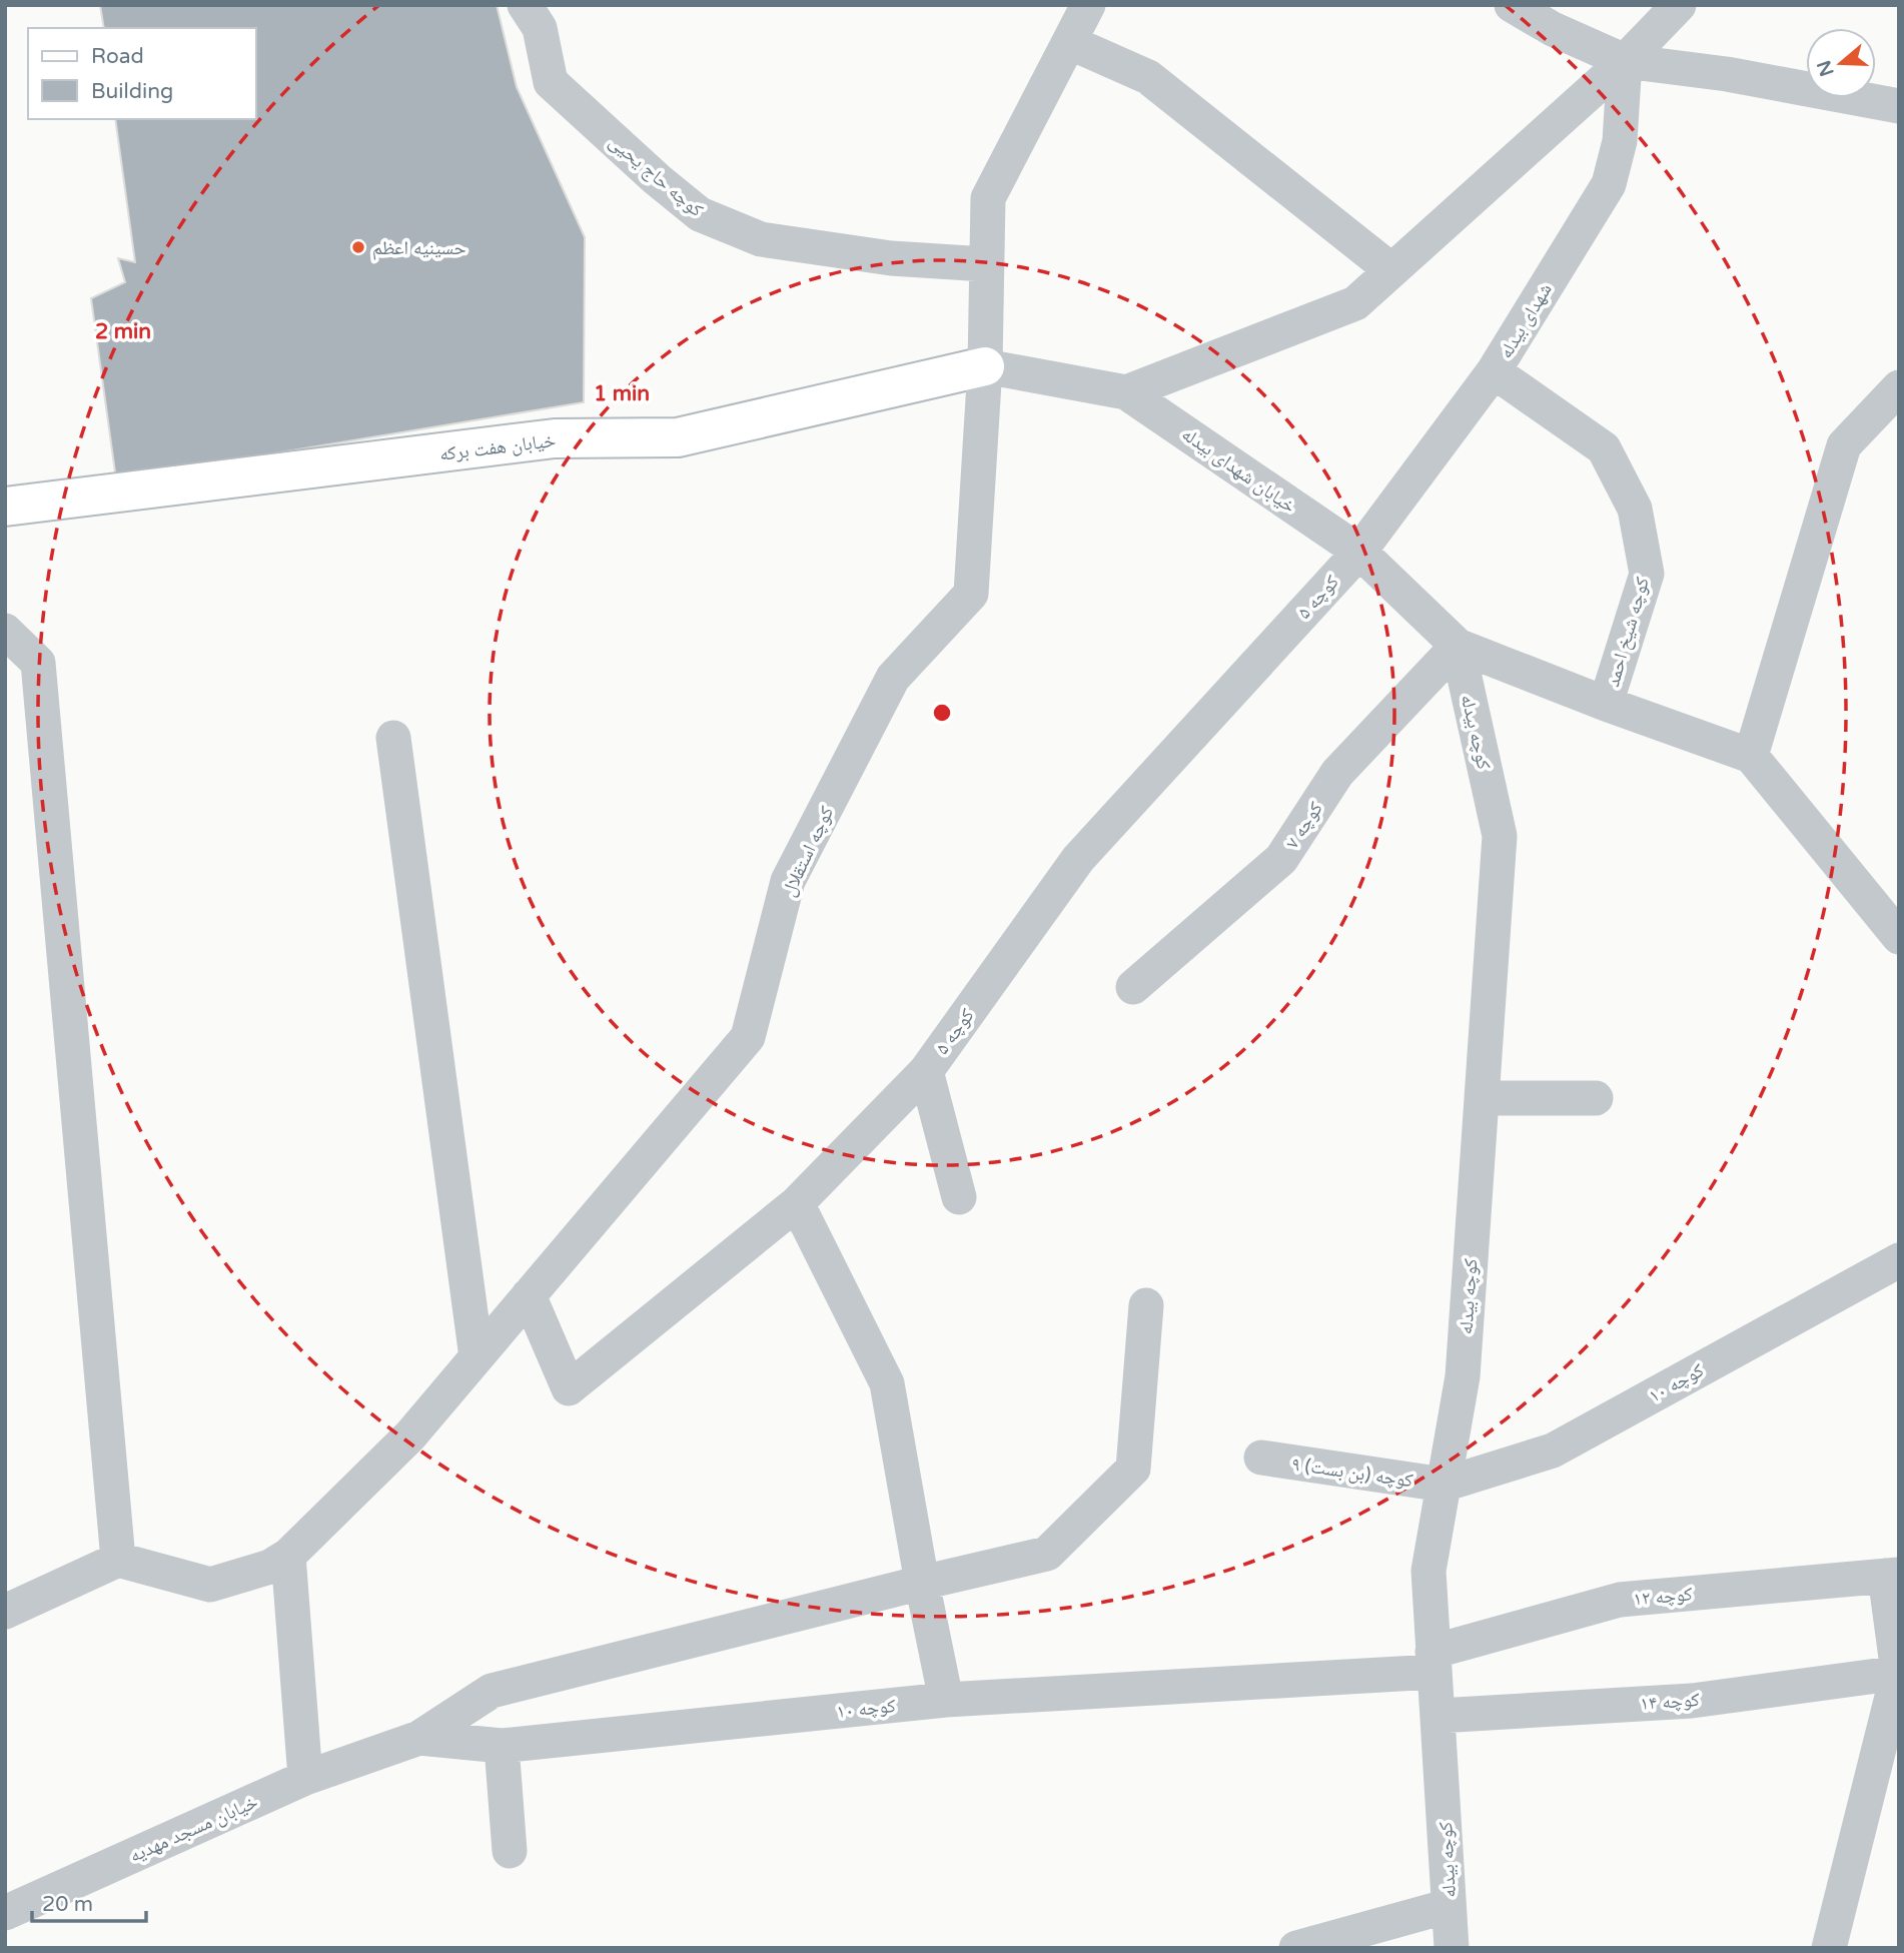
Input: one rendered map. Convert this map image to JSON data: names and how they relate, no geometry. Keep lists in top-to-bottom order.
{
  "streets": {
    "street": [
      "کوچه حاج یحیی",
      "شهدای بیدله",
      "خیابان هفت برکه",
      "خیابان شهدای بیدله",
      "کوچه ۵",
      "کوچه شیخ احمد",
      "کوچه بیدله",
      "کوچه ۷",
      "کوچه استقلال",
      "کوچه ۱۰",
      "کوچه (بن بست) ۹",
      "کوچه ۱۲",
      "کوچه ۱۴",
      "خیابان مسجد مهدیه"
    ]
  },
  "crossings": [
    ["کوچه حاج یحیی", "کوچه استقلال"],
    ["شهدای بیدله", "خیابان شهدای بیدله"],
    ["شهدای بیدله", "کوچه ۵"],
    ["شهدای بیدله", "کوچه شیخ احمد"],
    ["خیابان هفت برکه", "خیابان شهدای بیدله"],
    ["خیابان هفت برکه", "کوچه استقلال"],
    ["خیابان شهدای بیدله", "کوچه ۵"],
    ["خیابان شهدای بیدله", "کوچه بیدله"],
    ["خیابان شهدای بیدله", "کوچه ۷"],
    ["خیابان شهدای بیدله", "کوچه استقلال"],
    ["کوچه ۵", "کوچه استقلال"],
    ["کوچه بیدله", "کوچه ۷"],
    ["کوچه بیدله", "کوچه ۱۰"],
    ["کوچه بیدله", "کوچه (بن بست) ۹"],
    ["کوچه بیدله", "کوچه ۱۲"],
    ["کوچه بیدله", "کوچه ۱۴"],
    ["کوچه ۱۰", "کوچه (بن بست) ۹"],
    ["کوچه ۱۰", "کوچه ۱۲"],
    ["کوچه ۱۰", "خیابان مسجد مهدیه"]
  ],
  "places": ["حسینیه اعظم"],
  "legend": ["Road", "Building"],
  "scale_bar": "20 m",
  "north": "left",
  "rings": ["2 min", "1 min"]
}
